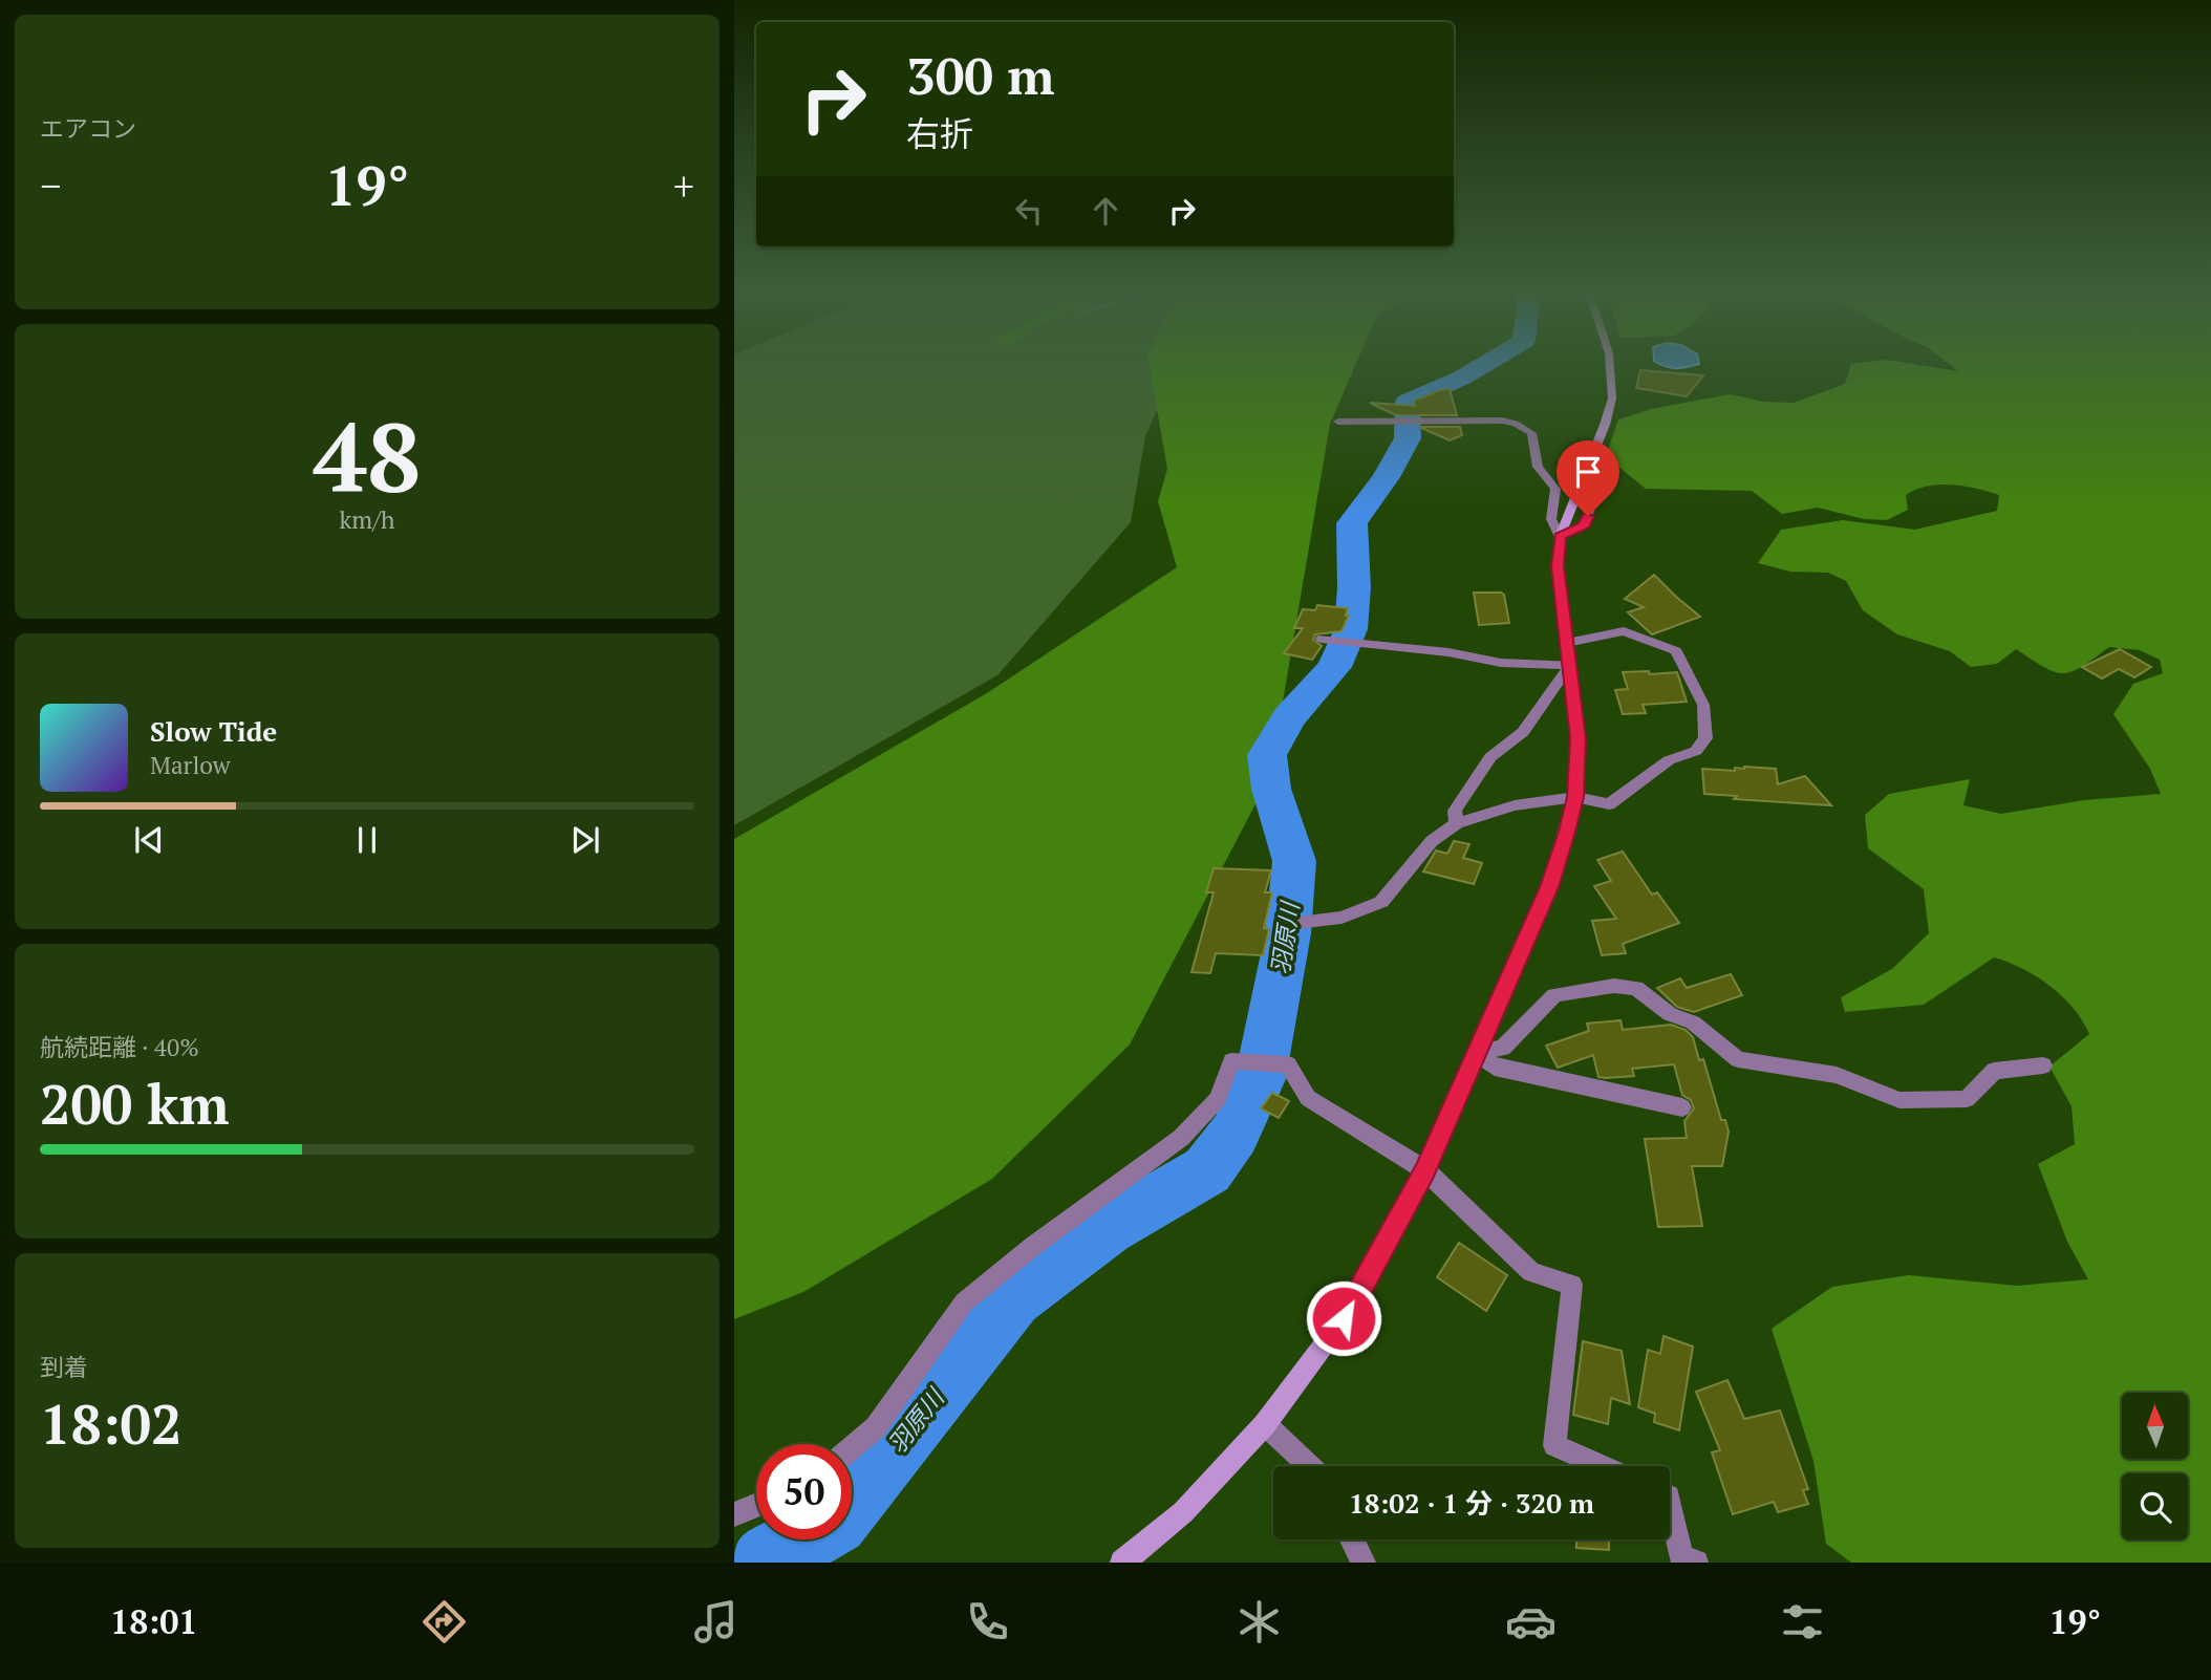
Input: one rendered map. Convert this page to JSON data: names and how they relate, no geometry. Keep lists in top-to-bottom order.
{
  "water": ["羽原川"],
  "north": "top",
  "page": {
    "tile": [
      "エアコン",
      ["48", "km/h"],
      ["航続距離 · 40%", "200 km"],
      ["到着", "18:02"]
    ],
    "turn": ["300 m", "右折"],
    "heat": ["−", "19°", "+"],
    "song": ["Slow Tide", "Marlow"],
    "limit": "50",
    "trip": "18:02 · 1 分 · 320 m",
    "tabs": ["18:01", "19°"]
  }
}
